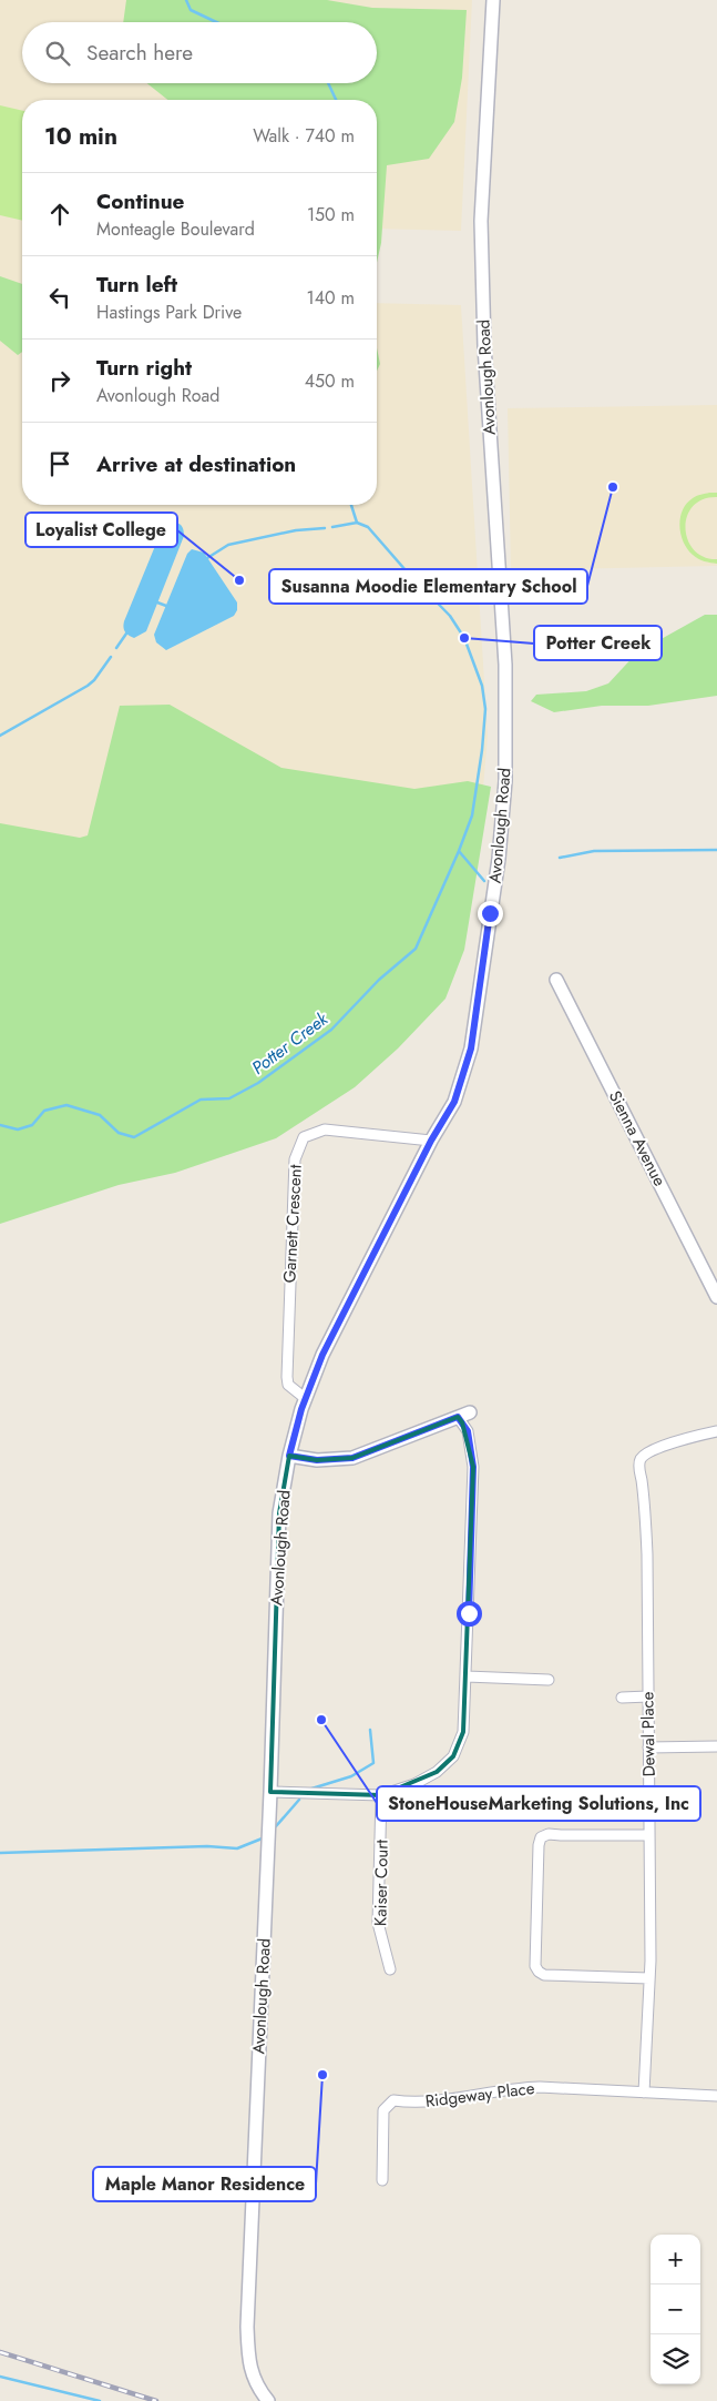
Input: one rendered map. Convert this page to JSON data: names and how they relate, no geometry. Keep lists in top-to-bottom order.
{
  "streets": {
    "street": [
      "Avonlough Road",
      "Sienna Avenue",
      "Garnett Crescent",
      "Dewal Place",
      "Kaiser Court",
      "Ridgeway Place"
    ]
  },
  "crossings": [
    ["Avonlough Road", "Garnett Crescent"],
    ["Dewal Place", "Ridgeway Place"]
  ],
  "water": ["Potter Creek"],
  "places": [
    "Susanna Moodie Elementary School",
    "Loyalist College",
    "Potter Creek",
    "StoneHouseMarketing Solutions, Inc",
    "Maple Manor Residence"
  ],
  "page": {
    "search": "Search here",
    "heading": ["10 min", "Walk · 740 m"],
    "list": [
      ["Continue", "Monteagle Boulevard", "150 m"],
      ["Turn left", "Hastings Park Drive", "140 m"],
      ["Turn right", "Avonlough Road", "450 m"],
      "Arrive at destination"
    ],
    "map_buttons": ["+", "−"]
  }
}
